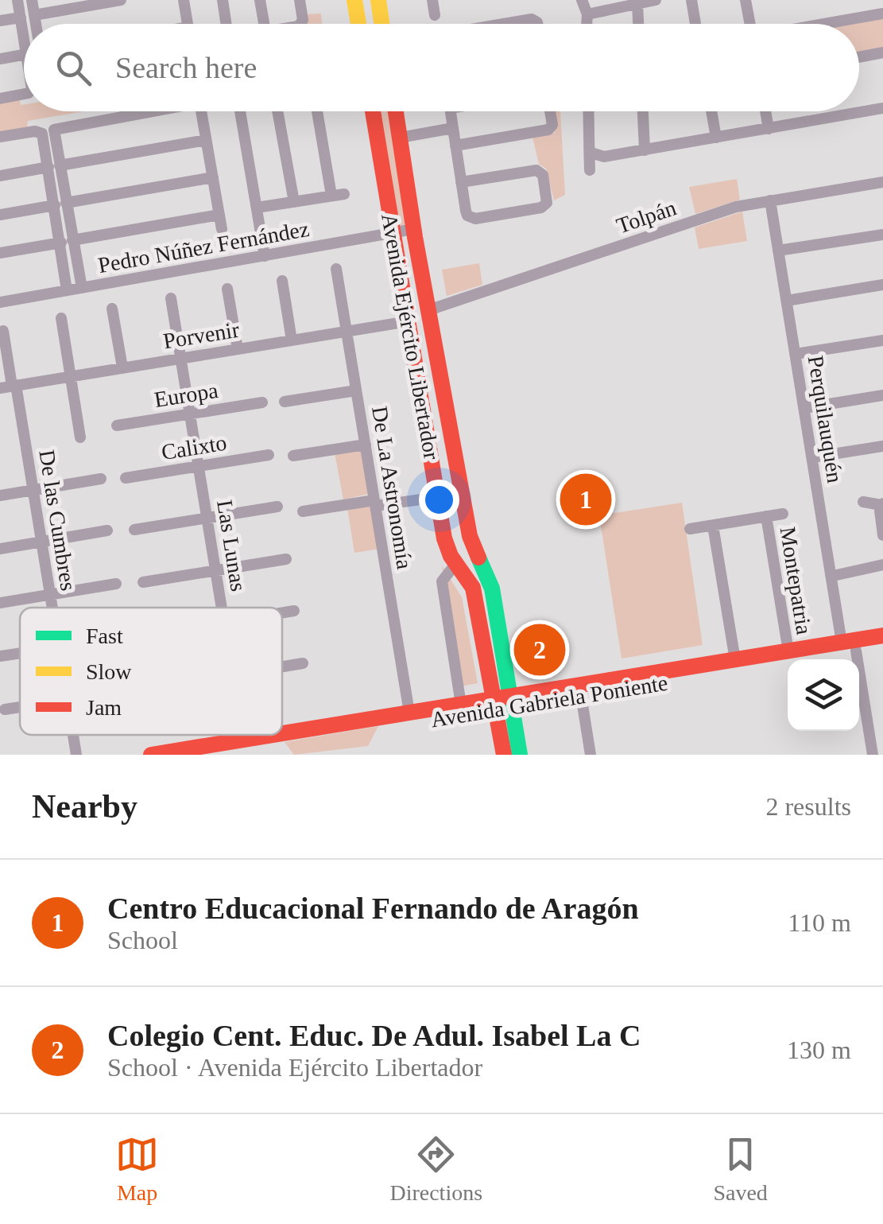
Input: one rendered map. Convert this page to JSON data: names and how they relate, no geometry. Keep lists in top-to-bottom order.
{
  "streets": {
    "main road": ["Avenida Ejército Libertador", "Avenida Gabriela Poniente"],
    "street": [
      "Tolpán",
      "Pedro Núñez Fernández",
      "Porvenir",
      "Europa",
      "Perquilauquén",
      "Calixto",
      "De La Astronomía",
      "De las Cumbres",
      "Las Lunas",
      "Montepatria"
    ]
  },
  "crossings": [
    ["Tolpán", "Avenida Ejército Libertador"],
    ["Tolpán", "Perquilauquén"],
    ["Pedro Núñez Fernández", "Avenida Ejército Libertador"],
    ["Porvenir", "Avenida Ejército Libertador"],
    ["Porvenir", "De La Astronomía"],
    ["Porvenir", "De las Cumbres"],
    ["Porvenir", "Las Lunas"],
    ["Avenida Ejército Libertador", "Avenida Gabriela Poniente"],
    ["Europa", "Las Lunas"],
    ["Perquilauquén", "Avenida Gabriela Poniente"],
    ["Calixto", "Las Lunas"],
    ["De La Astronomía", "Avenida Gabriela Poniente"],
    ["Las Lunas", "Avenida Gabriela Poniente"],
    ["Montepatria", "Avenida Gabriela Poniente"]
  ],
  "legend": ["Fast", "Slow", "Jam"],
  "page": {
    "search": "Search here",
    "pins": ["1", "2"],
    "heading": ["Nearby", "2 results"],
    "list": [
      {
        "mark": "1",
        "name": "Centro Educacional Fernando de Aragón",
        "note": "School",
        "value": "110 m"
      },
      {
        "mark": "2",
        "name": "Colegio Cent. Educ. De Adul. Isabel La C",
        "note": "School · Avenida Ejército Libertador",
        "value": "130 m"
      }
    ],
    "nav": ["Map", "Directions", "Saved"]
  }
}
